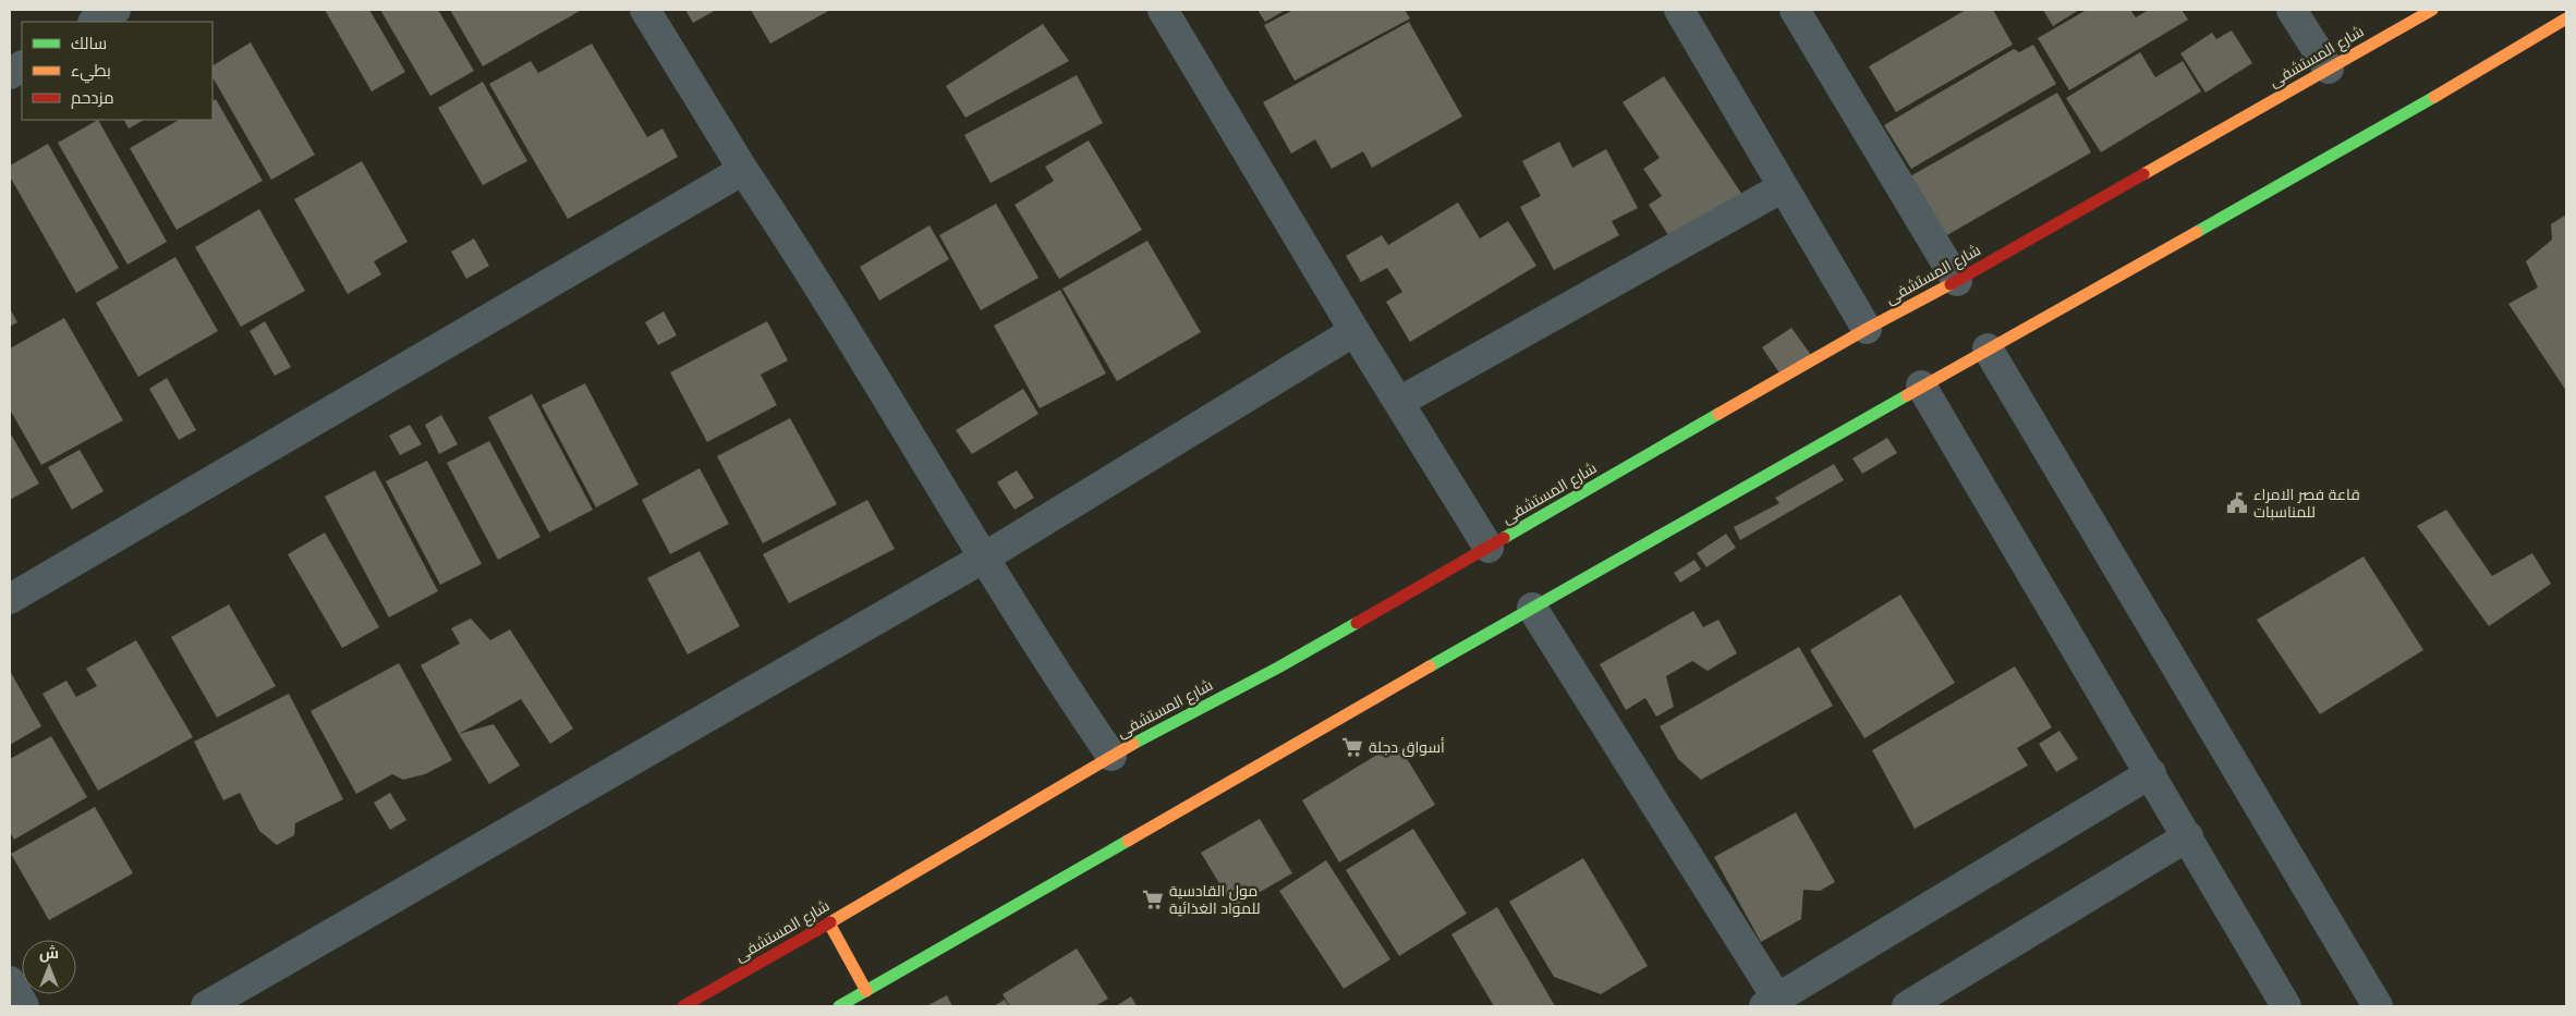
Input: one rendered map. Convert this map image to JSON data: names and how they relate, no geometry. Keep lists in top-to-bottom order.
{
  "streets": {
    "street": ["شارع المستشفى"]
  },
  "places": {
    "public building": ["قاعة فصر الامراء للمناسبات"],
    "supermarket": ["أسواق دجلة", "مول القادسية للمواد الغذائية"]
  },
  "legend": ["سالك", "بطيء", "مزدحم"],
  "north": "top"
}
